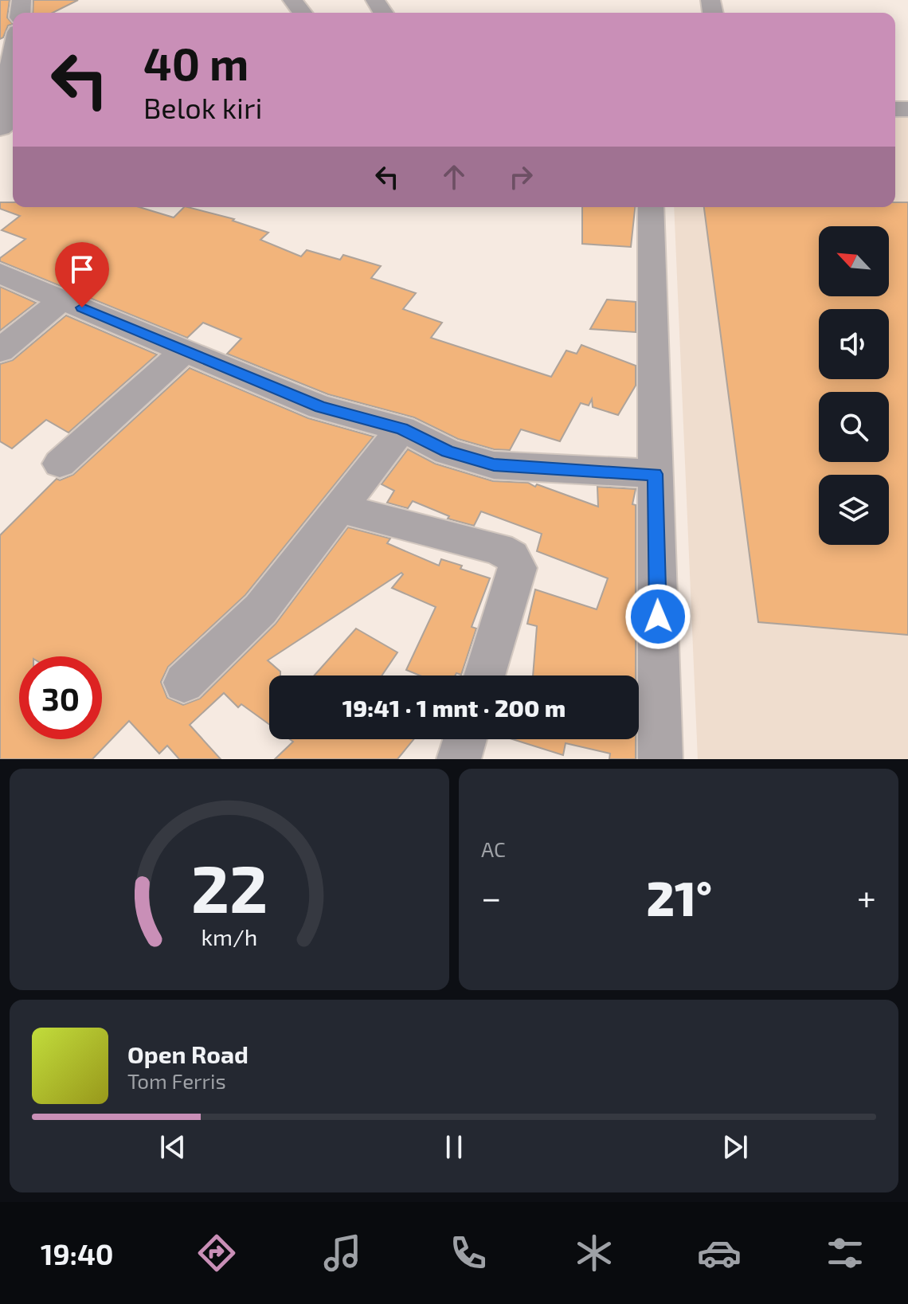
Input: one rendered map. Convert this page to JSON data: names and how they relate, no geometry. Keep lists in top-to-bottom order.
{
  "north": "top left",
  "page": {
    "turn": ["40 m", "Belok kiri"],
    "limit": "30",
    "trip": "19:41 · 1 mnt · 200 m",
    "tile": "AC",
    "heat": ["−", "21°", "+"],
    "song": ["Open Road", "Tom Ferris"],
    "tabs": "19:40",
    "gauge": ["22", "km/h"]
  }
}
